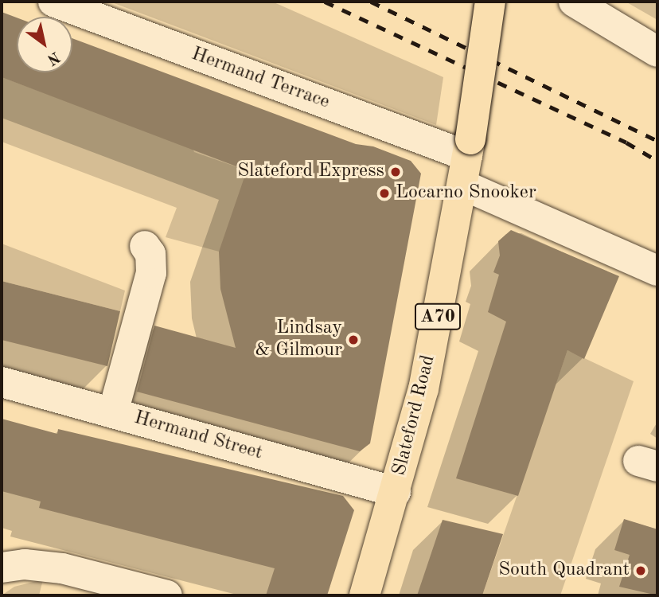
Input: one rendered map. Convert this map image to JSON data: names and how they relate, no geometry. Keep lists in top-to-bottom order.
{
  "streets": {
    "main road": ["A70", "Slateford Road"],
    "street": ["Hermand Terrace", "Hermand Street"]
  },
  "crossings": [
    ["Hermand Terrace", "Slateford Road"],
    ["Slateford Road", "Hermand Street"]
  ],
  "places": [
    "Slateford Express",
    "Locarno Snooker",
    "Lindsay & Gilmour",
    "South Quadrant"
  ],
  "north": "bottom right"
}
